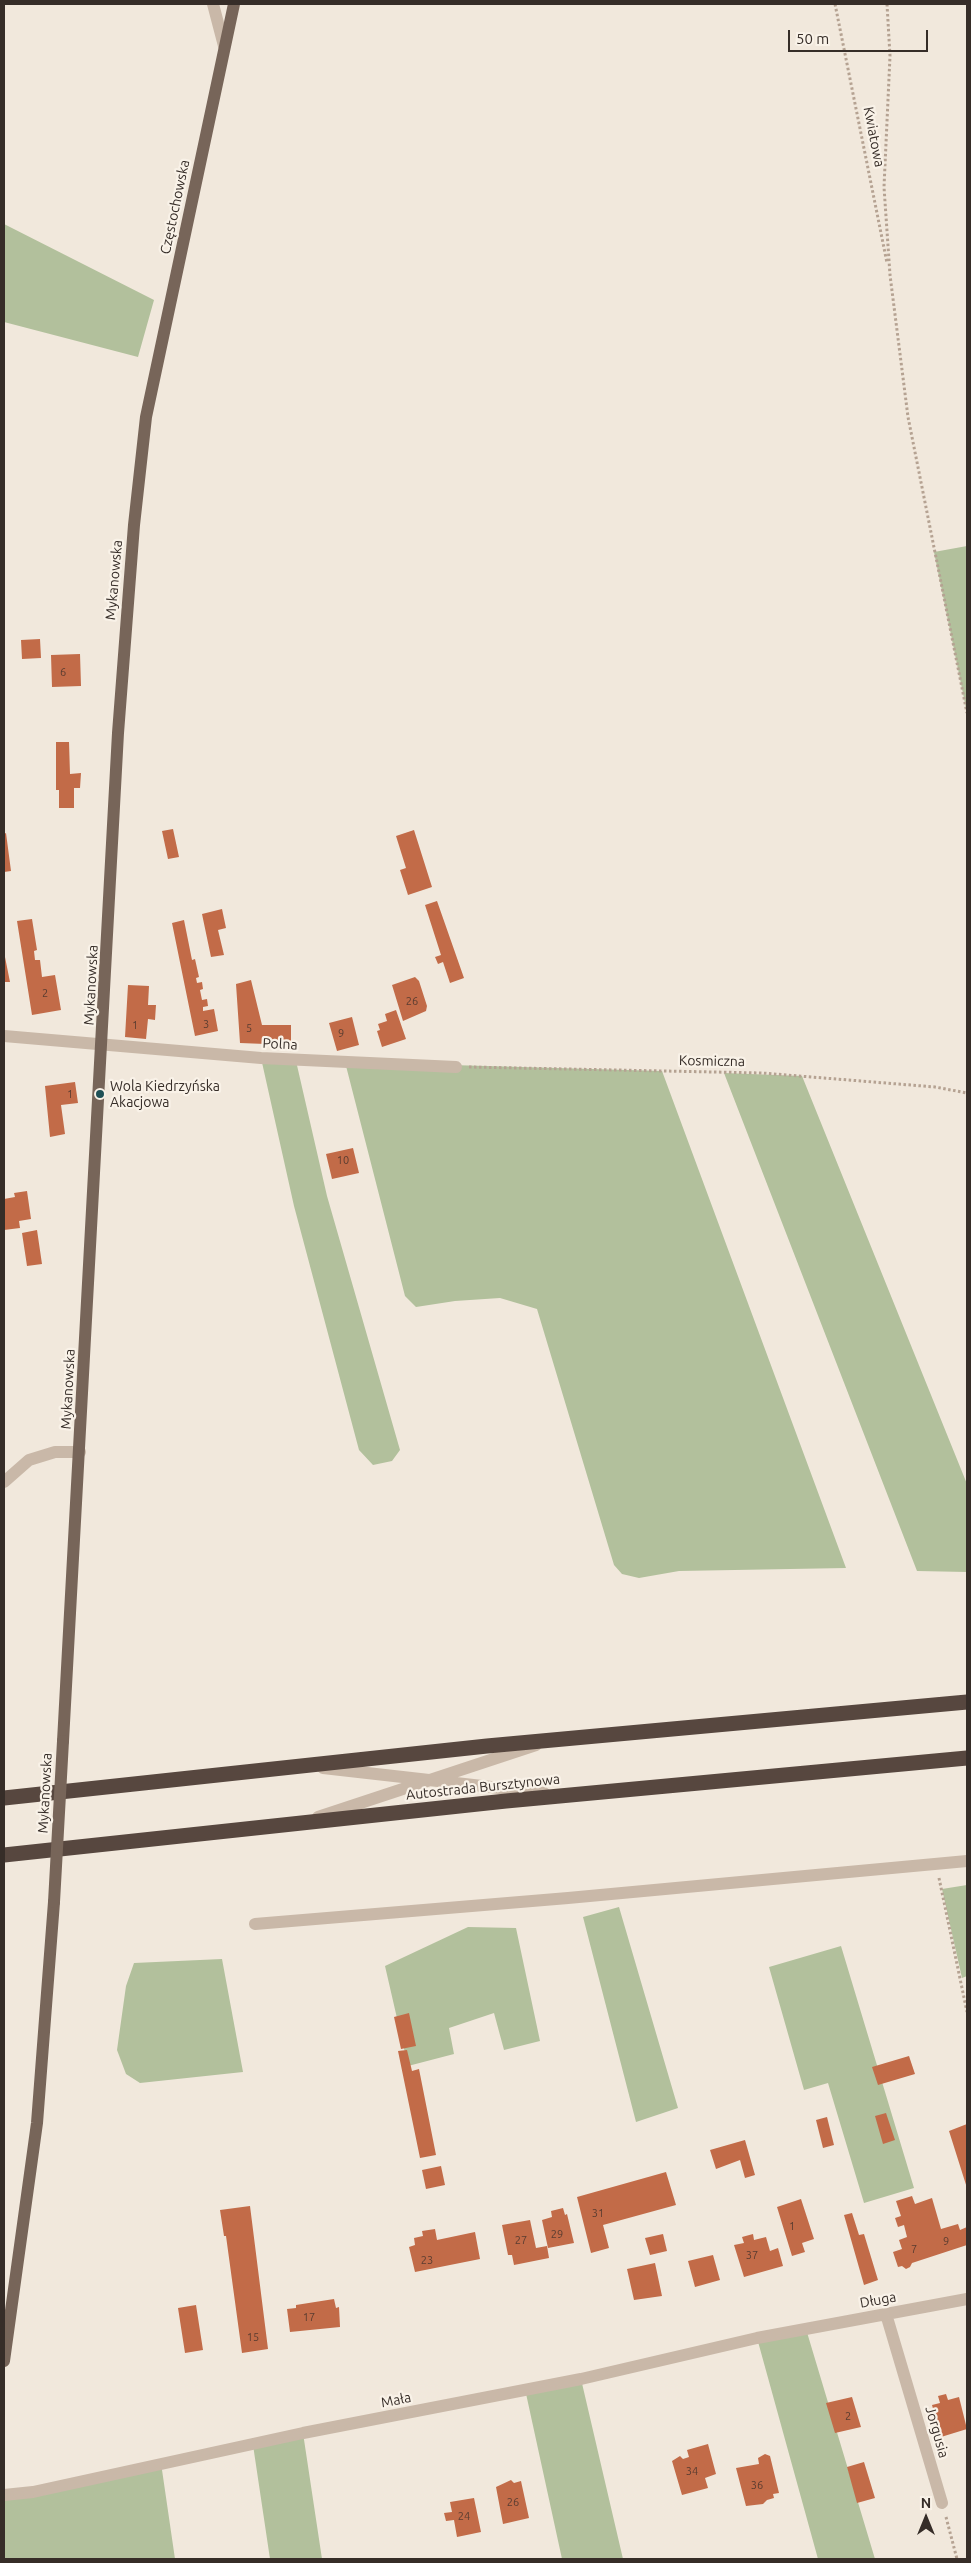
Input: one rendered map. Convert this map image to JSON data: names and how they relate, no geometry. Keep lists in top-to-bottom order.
{
  "streets": {
    "highway": ["Autostrada Bursztynowa"],
    "main road": ["Częstochowska", "Mykanowska"],
    "street": [
      "Polna",
      "Długa",
      "Mała",
      "Jorgusia"
    ],
    "path": ["Kwiatowa", "Kosmiczna"]
  },
  "crossings": [
    ["Częstochowska", "Mykanowska"],
    ["Mykanowska", "Polna"],
    ["Polna", "Kosmiczna"],
    ["Długa", "Mała"],
    ["Długa", "Jorgusia"]
  ],
  "places": ["Wola Kiedrzyńska Akacjowa"],
  "house_numbers": [
    "6",
    "2",
    "26",
    "3",
    "1",
    "5",
    "9",
    "1",
    "10",
    "31",
    "1",
    "29",
    "27",
    "9",
    "7",
    "37",
    "23",
    "17",
    "15",
    "2",
    "34",
    "36",
    "26",
    "24"
  ],
  "scale_bar": "50 m",
  "north": "top"
}
